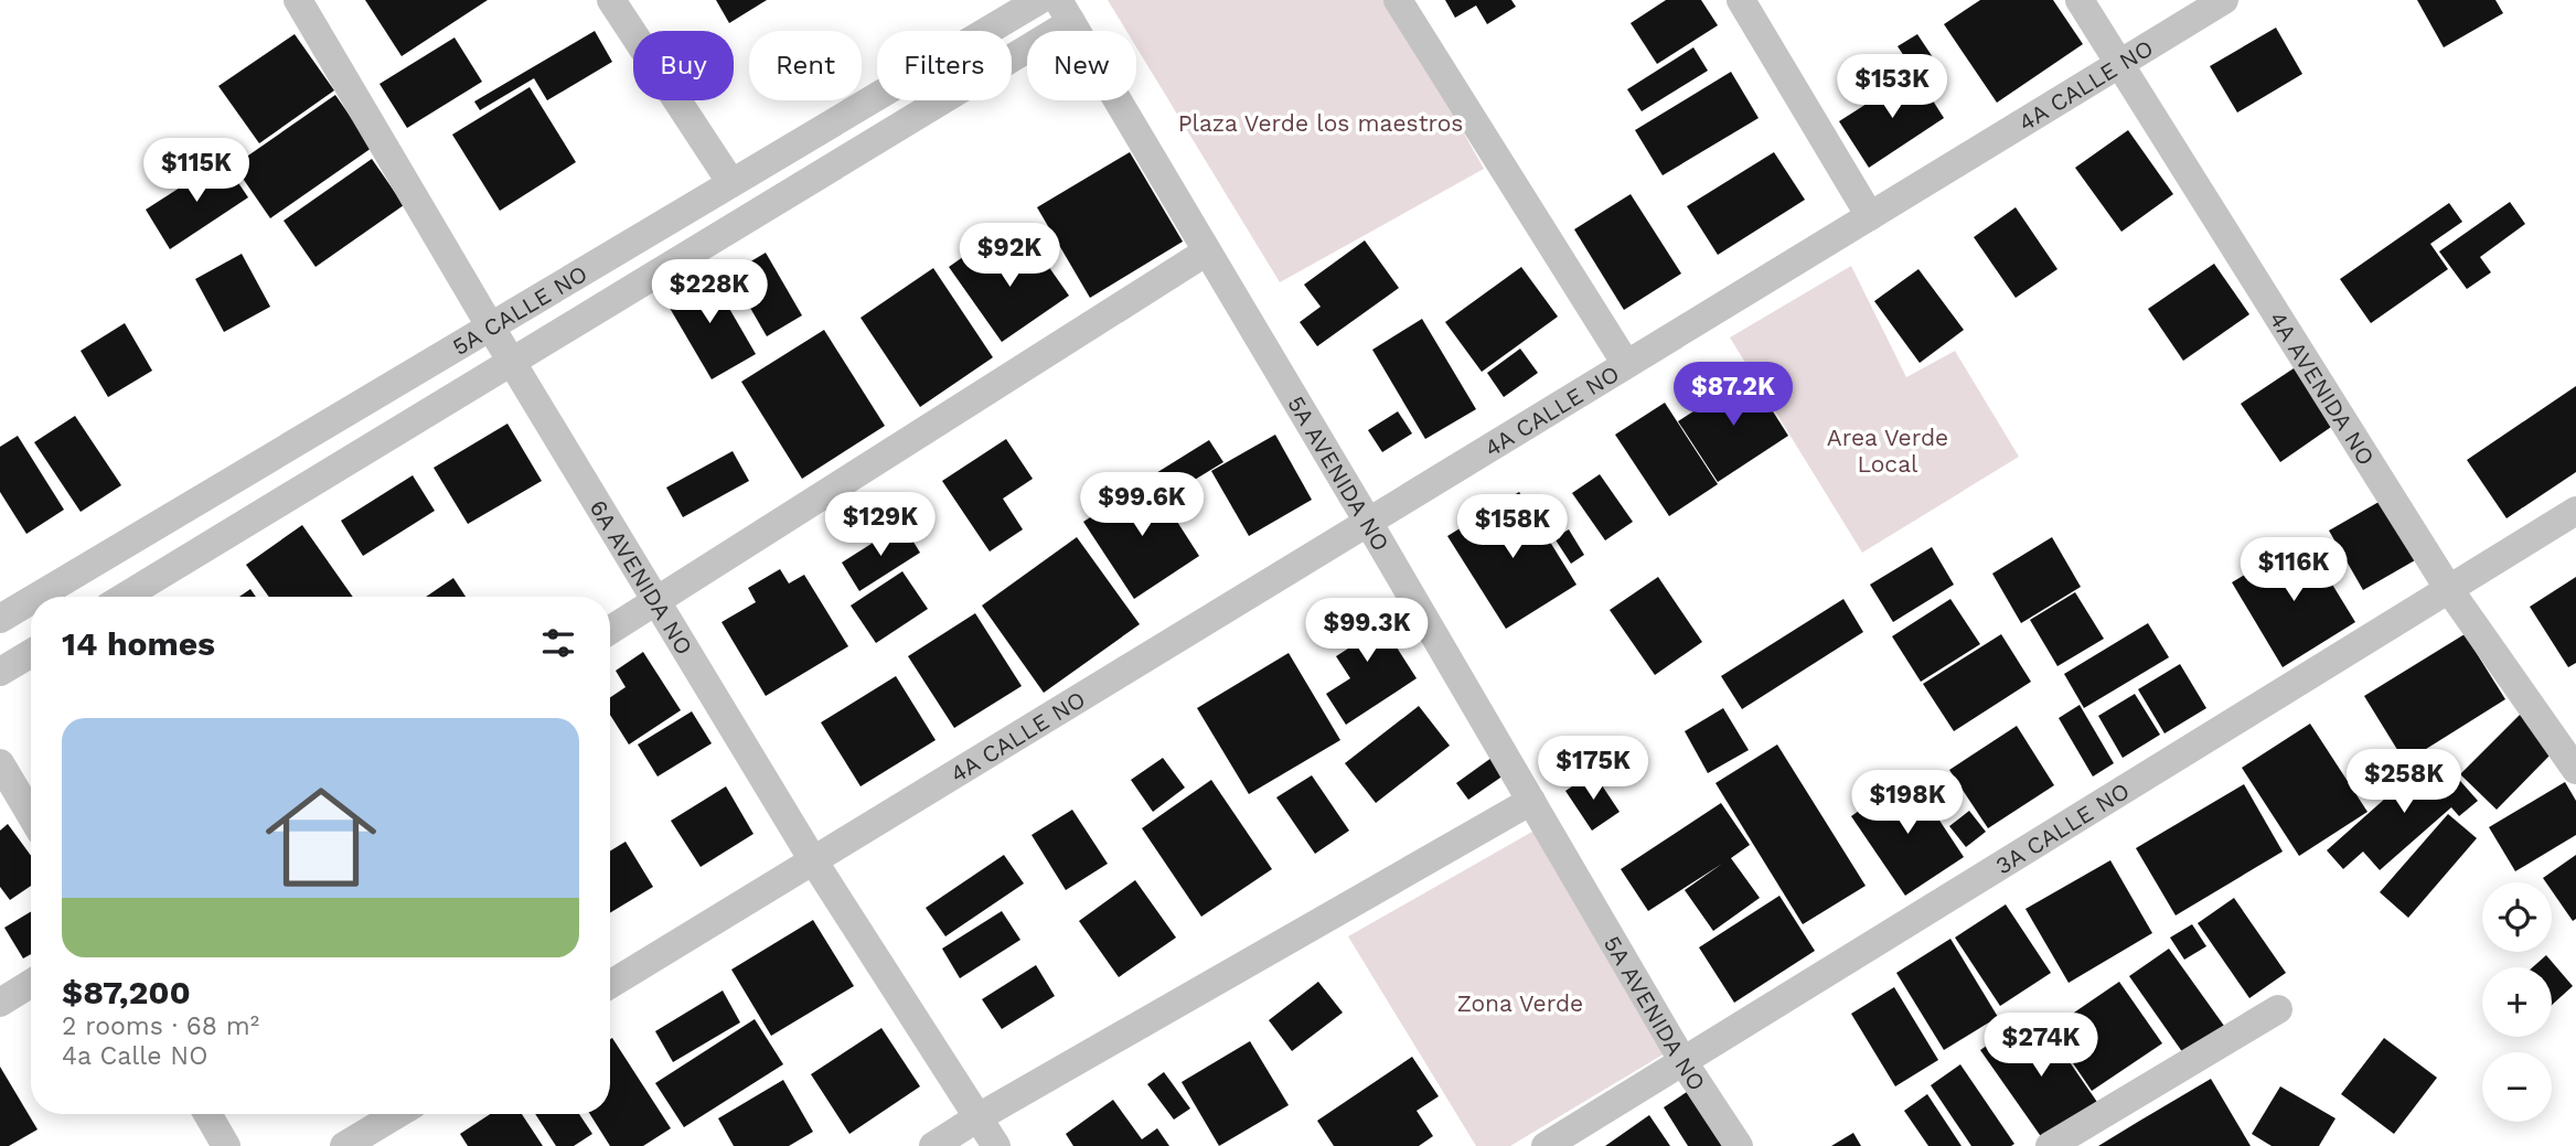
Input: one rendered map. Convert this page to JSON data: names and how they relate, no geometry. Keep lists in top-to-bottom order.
{
  "streets": {
    "street": [
      "4A CALLE NO",
      "5A CALLE NO",
      "4A AVENIDA NO",
      "5A AVENIDA NO",
      "6A AVENIDA NO",
      "3A CALLE NO"
    ]
  },
  "crossings": [
    ["4A CALLE NO", "4A AVENIDA NO"],
    ["4A CALLE NO", "5A AVENIDA NO"],
    ["4A CALLE NO", "6A AVENIDA NO"],
    ["5A CALLE NO", "5A AVENIDA NO"],
    ["5A CALLE NO", "6A AVENIDA NO"],
    ["4A AVENIDA NO", "3A CALLE NO"],
    ["5A AVENIDA NO", "3A CALLE NO"]
  ],
  "parks": ["Plaza Verde los maestros", "Area Verde Local", "Zona Verde"],
  "page": {
    "chip": [
      "Buy",
      "Rent",
      "Filters",
      "New"
    ],
    "price": [
      "$153K",
      "$115K",
      "$92K",
      "$228K",
      "$87.2K",
      "$99.6K",
      "$129K",
      "$158K",
      "$116K",
      "$99.3K",
      "$175K",
      "$258K",
      "$198K",
      "$274K"
    ],
    "heading": "14 homes",
    "list": [
      {
        "name": "$87,200",
        "note": "2 rooms · 68 m² · 4a Calle NO"
      }
    ],
    "map_buttons": ["+", "−"]
  }
}
